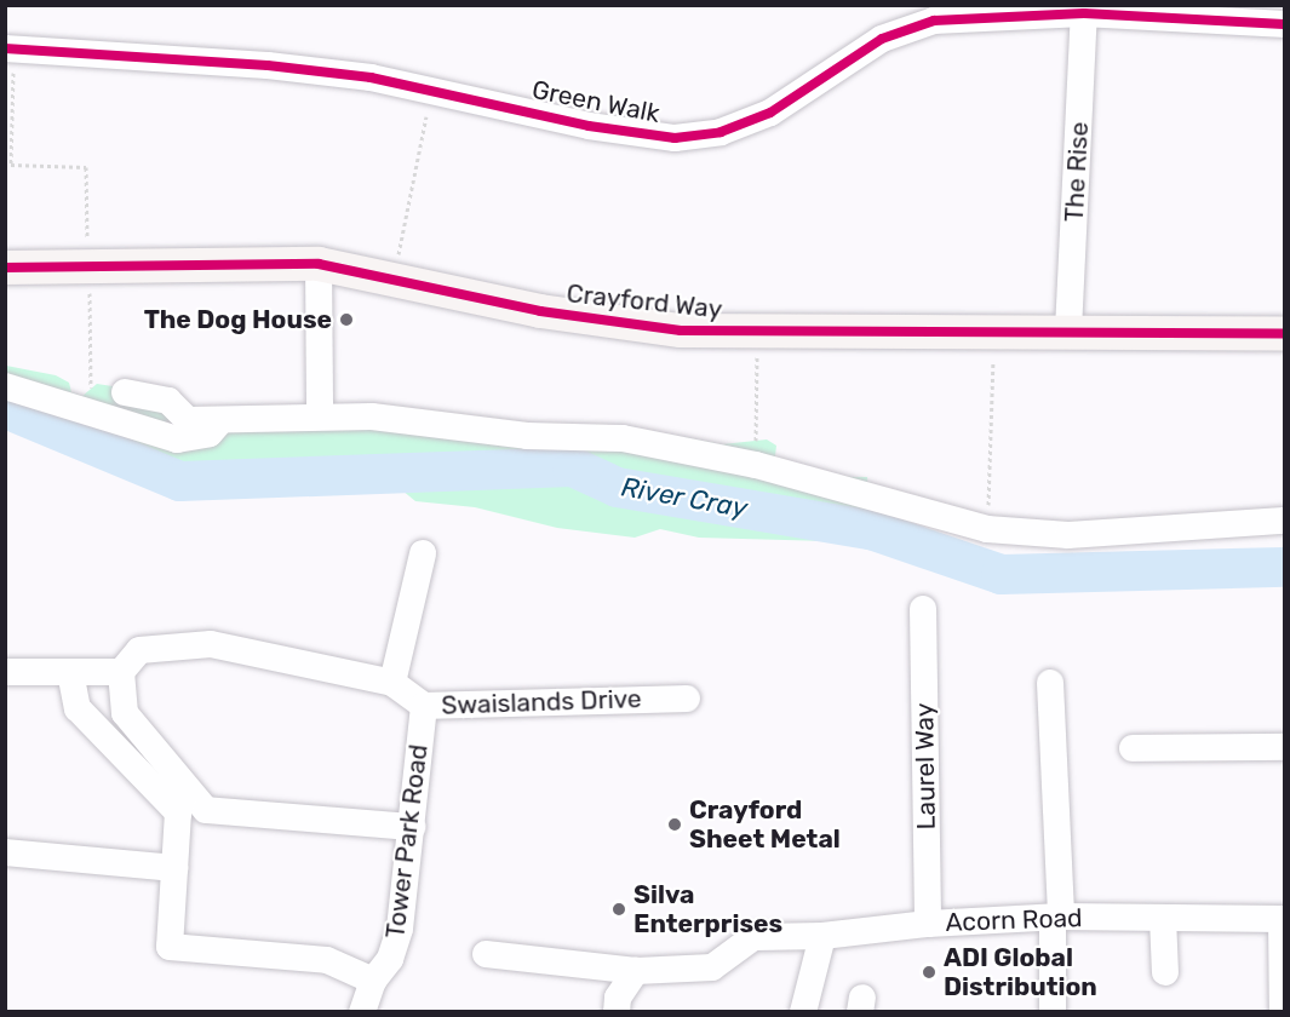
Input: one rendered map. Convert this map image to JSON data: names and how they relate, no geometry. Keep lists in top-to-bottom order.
{
  "streets": {
    "main road": ["Crayford Way"],
    "street": [
      "Green Walk",
      "The Rise",
      "Swaislands Drive",
      "Laurel Way",
      "Tower Park Road",
      "Acorn Road"
    ]
  },
  "crossings": [
    ["Green Walk", "The Rise"],
    ["The Rise", "Crayford Way"],
    ["Swaislands Drive", "Tower Park Road"],
    ["Laurel Way", "Acorn Road"]
  ],
  "water": ["River Cray"],
  "places": [
    "The Dog House",
    "Crayford Sheet Metal",
    "Silva Enterprises",
    "ADI Global Distribution"
  ]
}
